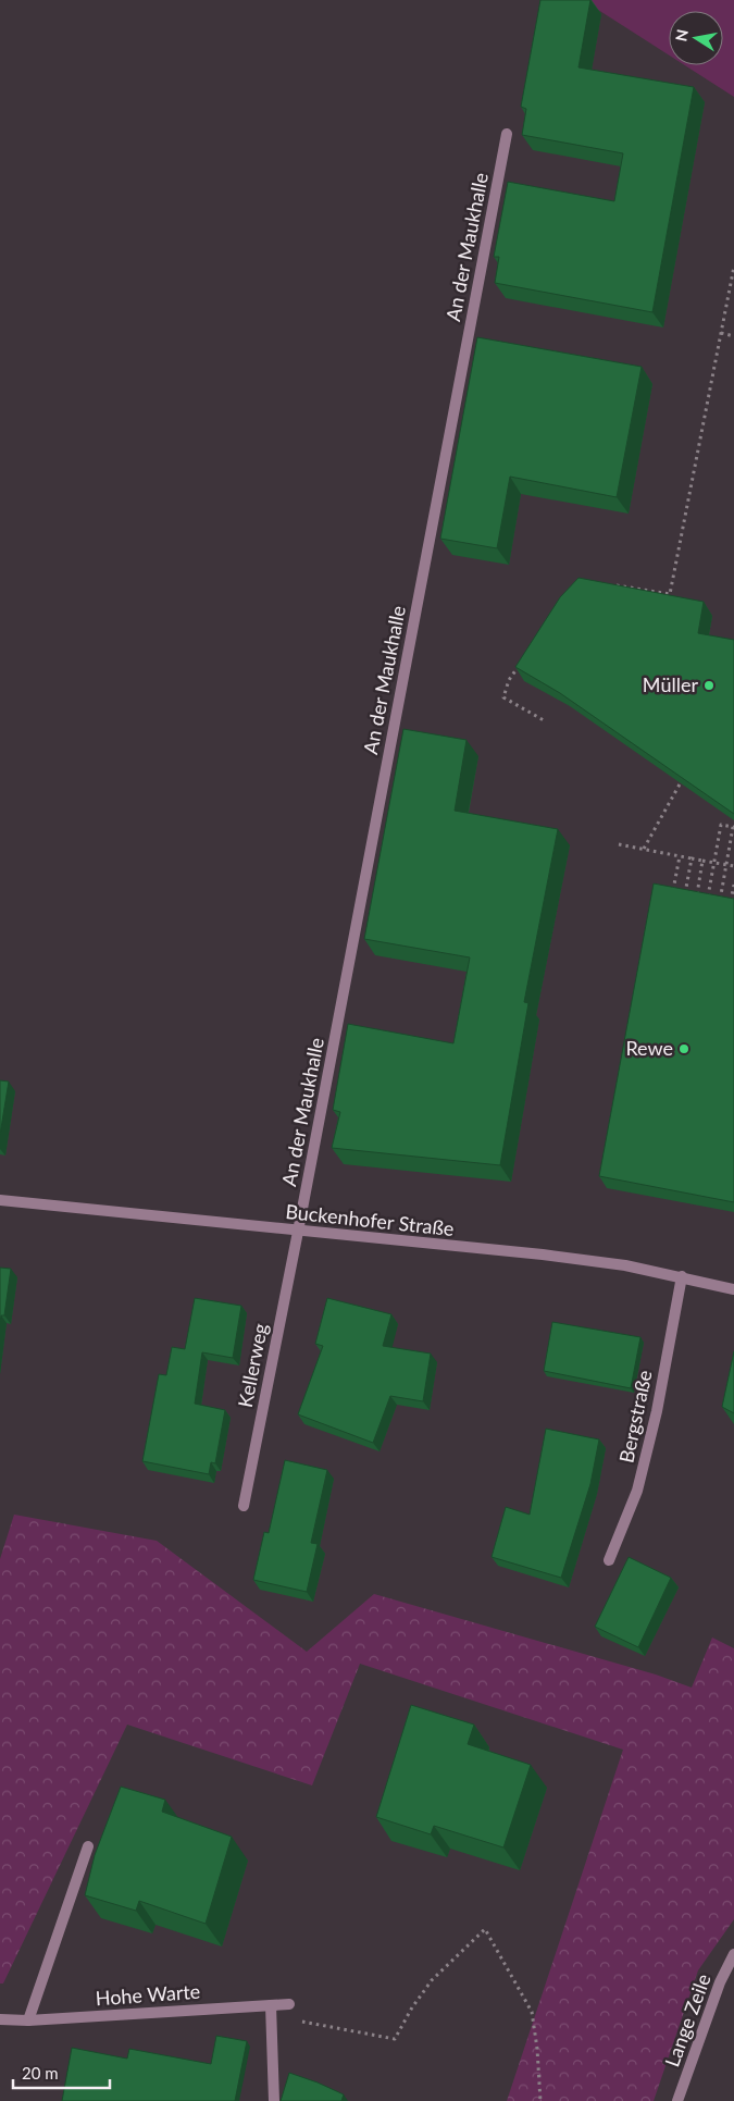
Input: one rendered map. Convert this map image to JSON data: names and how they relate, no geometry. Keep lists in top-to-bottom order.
{
  "streets": {
    "street": [
      "An der Maukhalle",
      "Buckenhofer Straße",
      "Kellerweg",
      "Bergstraße",
      "Hohe Warte",
      "Lange Zeile"
    ]
  },
  "crossings": [
    ["An der Maukhalle", "Buckenhofer Straße"],
    ["An der Maukhalle", "Kellerweg"],
    ["Buckenhofer Straße", "Kellerweg"],
    ["Buckenhofer Straße", "Bergstraße"]
  ],
  "places": ["Müller", "Rewe"],
  "scale_bar": "20 m",
  "north": "left"
}
